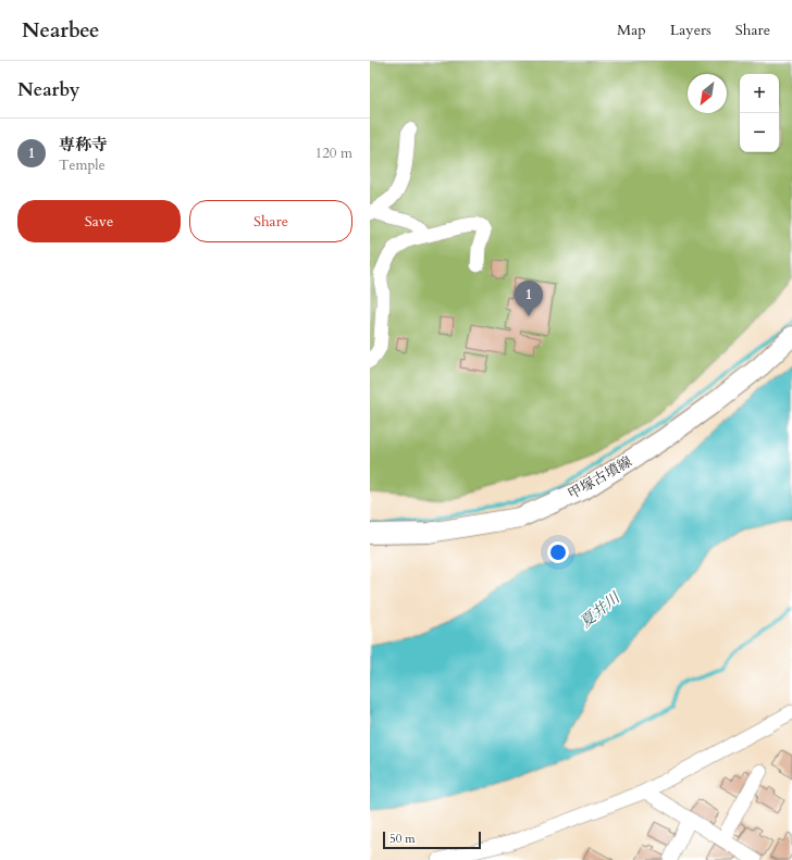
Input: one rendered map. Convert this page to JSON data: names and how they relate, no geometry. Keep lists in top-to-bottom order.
{
  "streets": {
    "main road": ["甲塚古墳線"]
  },
  "water": ["夏井川"],
  "scale_bar": "50 m",
  "north": "bottom left",
  "page": {
    "header": "Nearbee",
    "nav": ["Map", "Layers", "Share"],
    "heading": "Nearby",
    "map_buttons": ["+", "−"],
    "list": [
      {
        "mark": "1",
        "name": "専称寺",
        "note": "Temple",
        "value": "120 m"
      }
    ],
    "buttons": ["Save", "Share"],
    "pins": "1",
    "scale": "50 m"
  }
}
